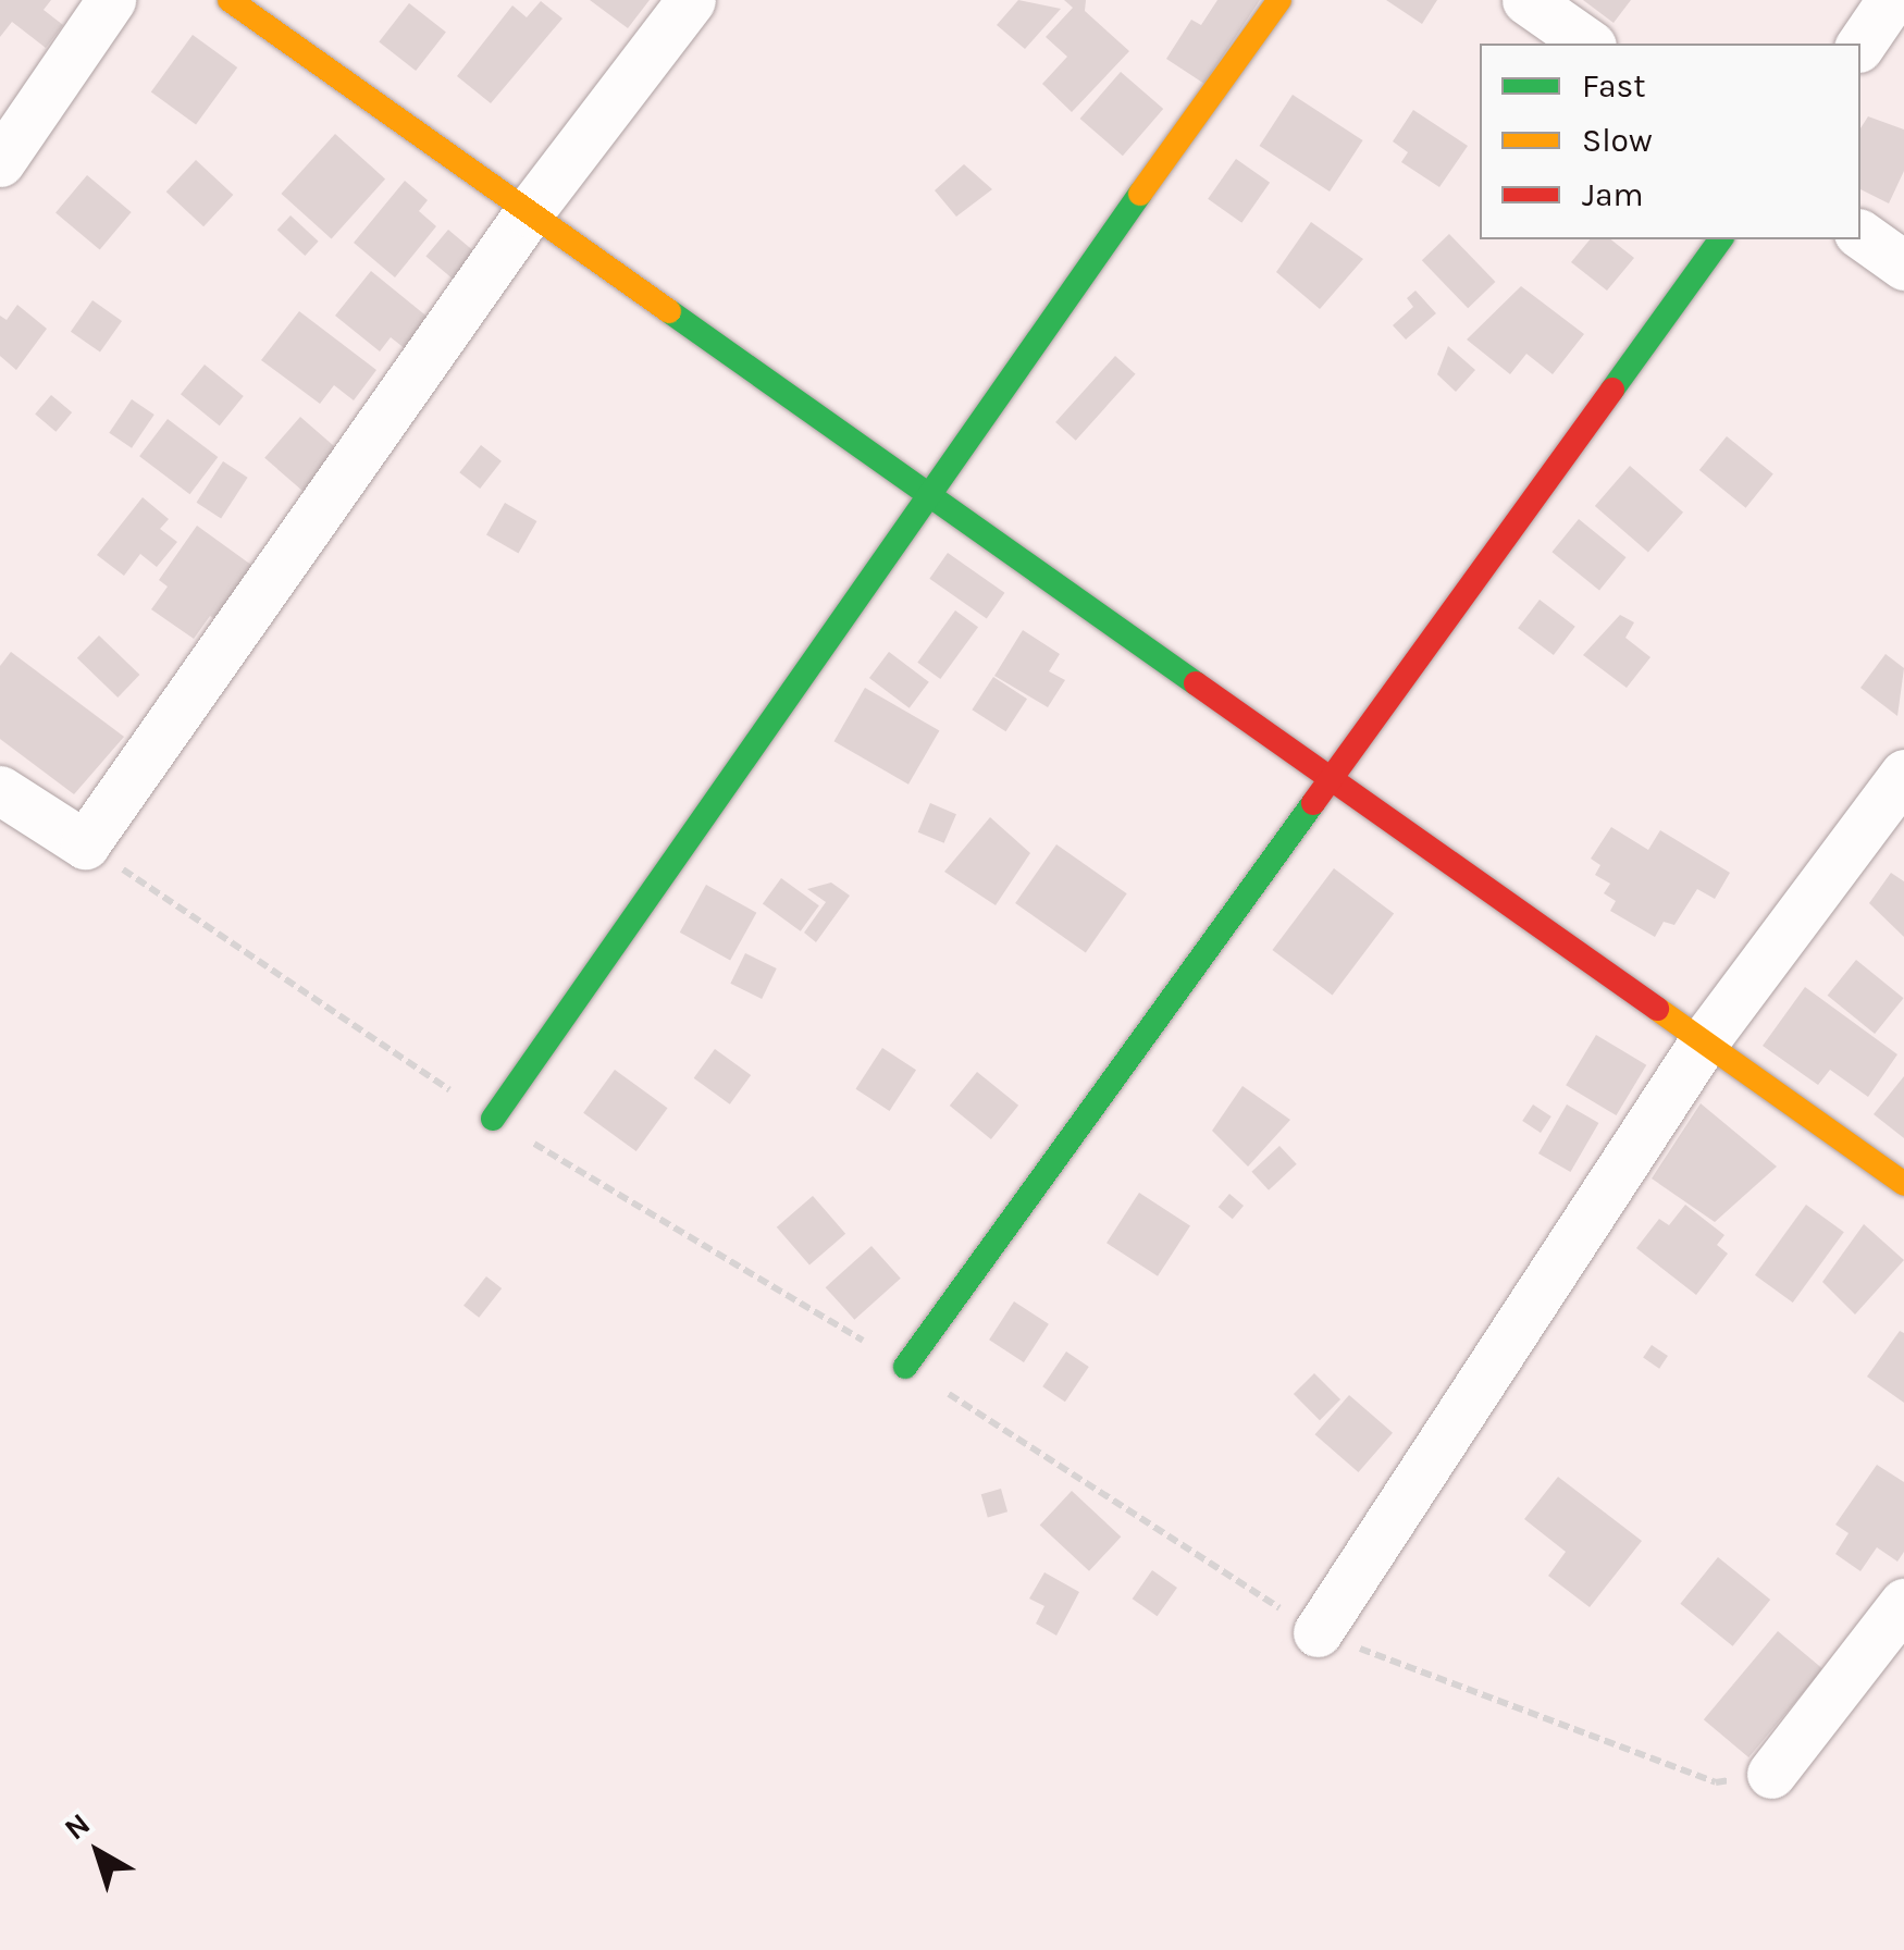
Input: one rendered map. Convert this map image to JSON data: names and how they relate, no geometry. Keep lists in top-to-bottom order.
{
  "legend": ["Fast", "Slow", "Jam"],
  "north": "top left"
}
